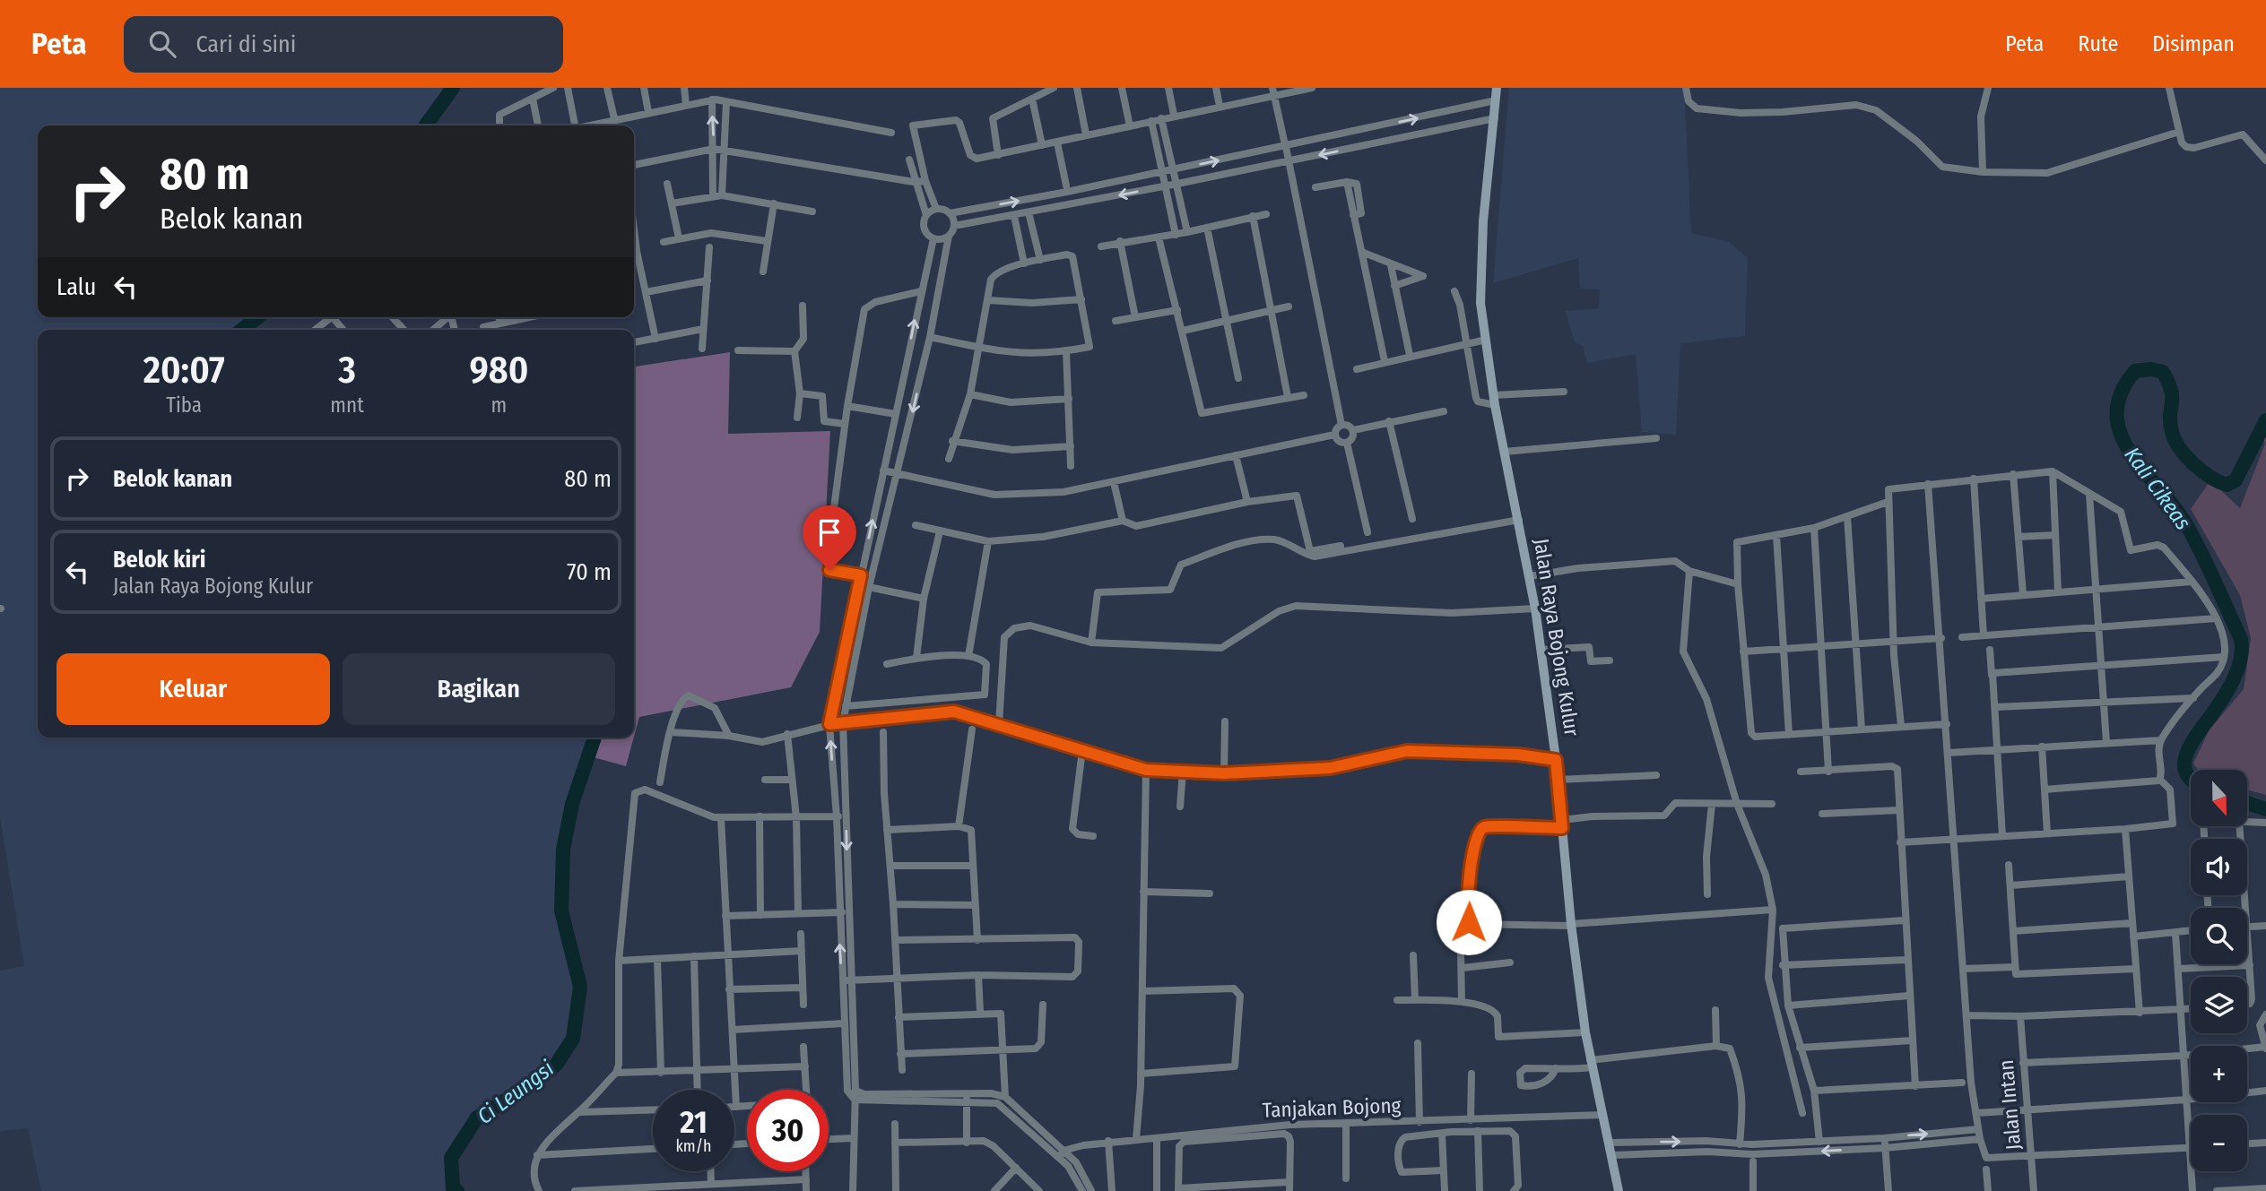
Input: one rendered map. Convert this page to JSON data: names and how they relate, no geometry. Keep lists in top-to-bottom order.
{
  "streets": {
    "main road": ["Jalan Raya Bojong Kulur"],
    "street": ["Jalan Intan", "Tanjakan Bojong"]
  },
  "crossings": [
    ["Jalan Raya Bojong Kulur", "Tanjakan Bojong"]
  ],
  "water": ["Kali Cikeas", "Ci Leungsi"],
  "north": "bottom",
  "page": {
    "header": "Peta",
    "search": "Cari di sini",
    "nav": ["Peta", "Rute", "Disimpan"],
    "turn": ["80 m", "Belok kanan"],
    "then": "Lalu",
    "eta": [
      "20:07",
      "Tiba",
      "3",
      "mnt",
      "980",
      "m"
    ],
    "list": [
      {
        "name": "Belok kanan",
        "value": "80 m"
      },
      {
        "name": "Belok kiri",
        "note": "Jalan Raya Bojong Kulur",
        "value": "70 m"
      }
    ],
    "buttons": ["Keluar", "Bagikan"],
    "map_buttons": ["+", "−"],
    "speed": "21 km/h",
    "limit": "30"
  }
}
